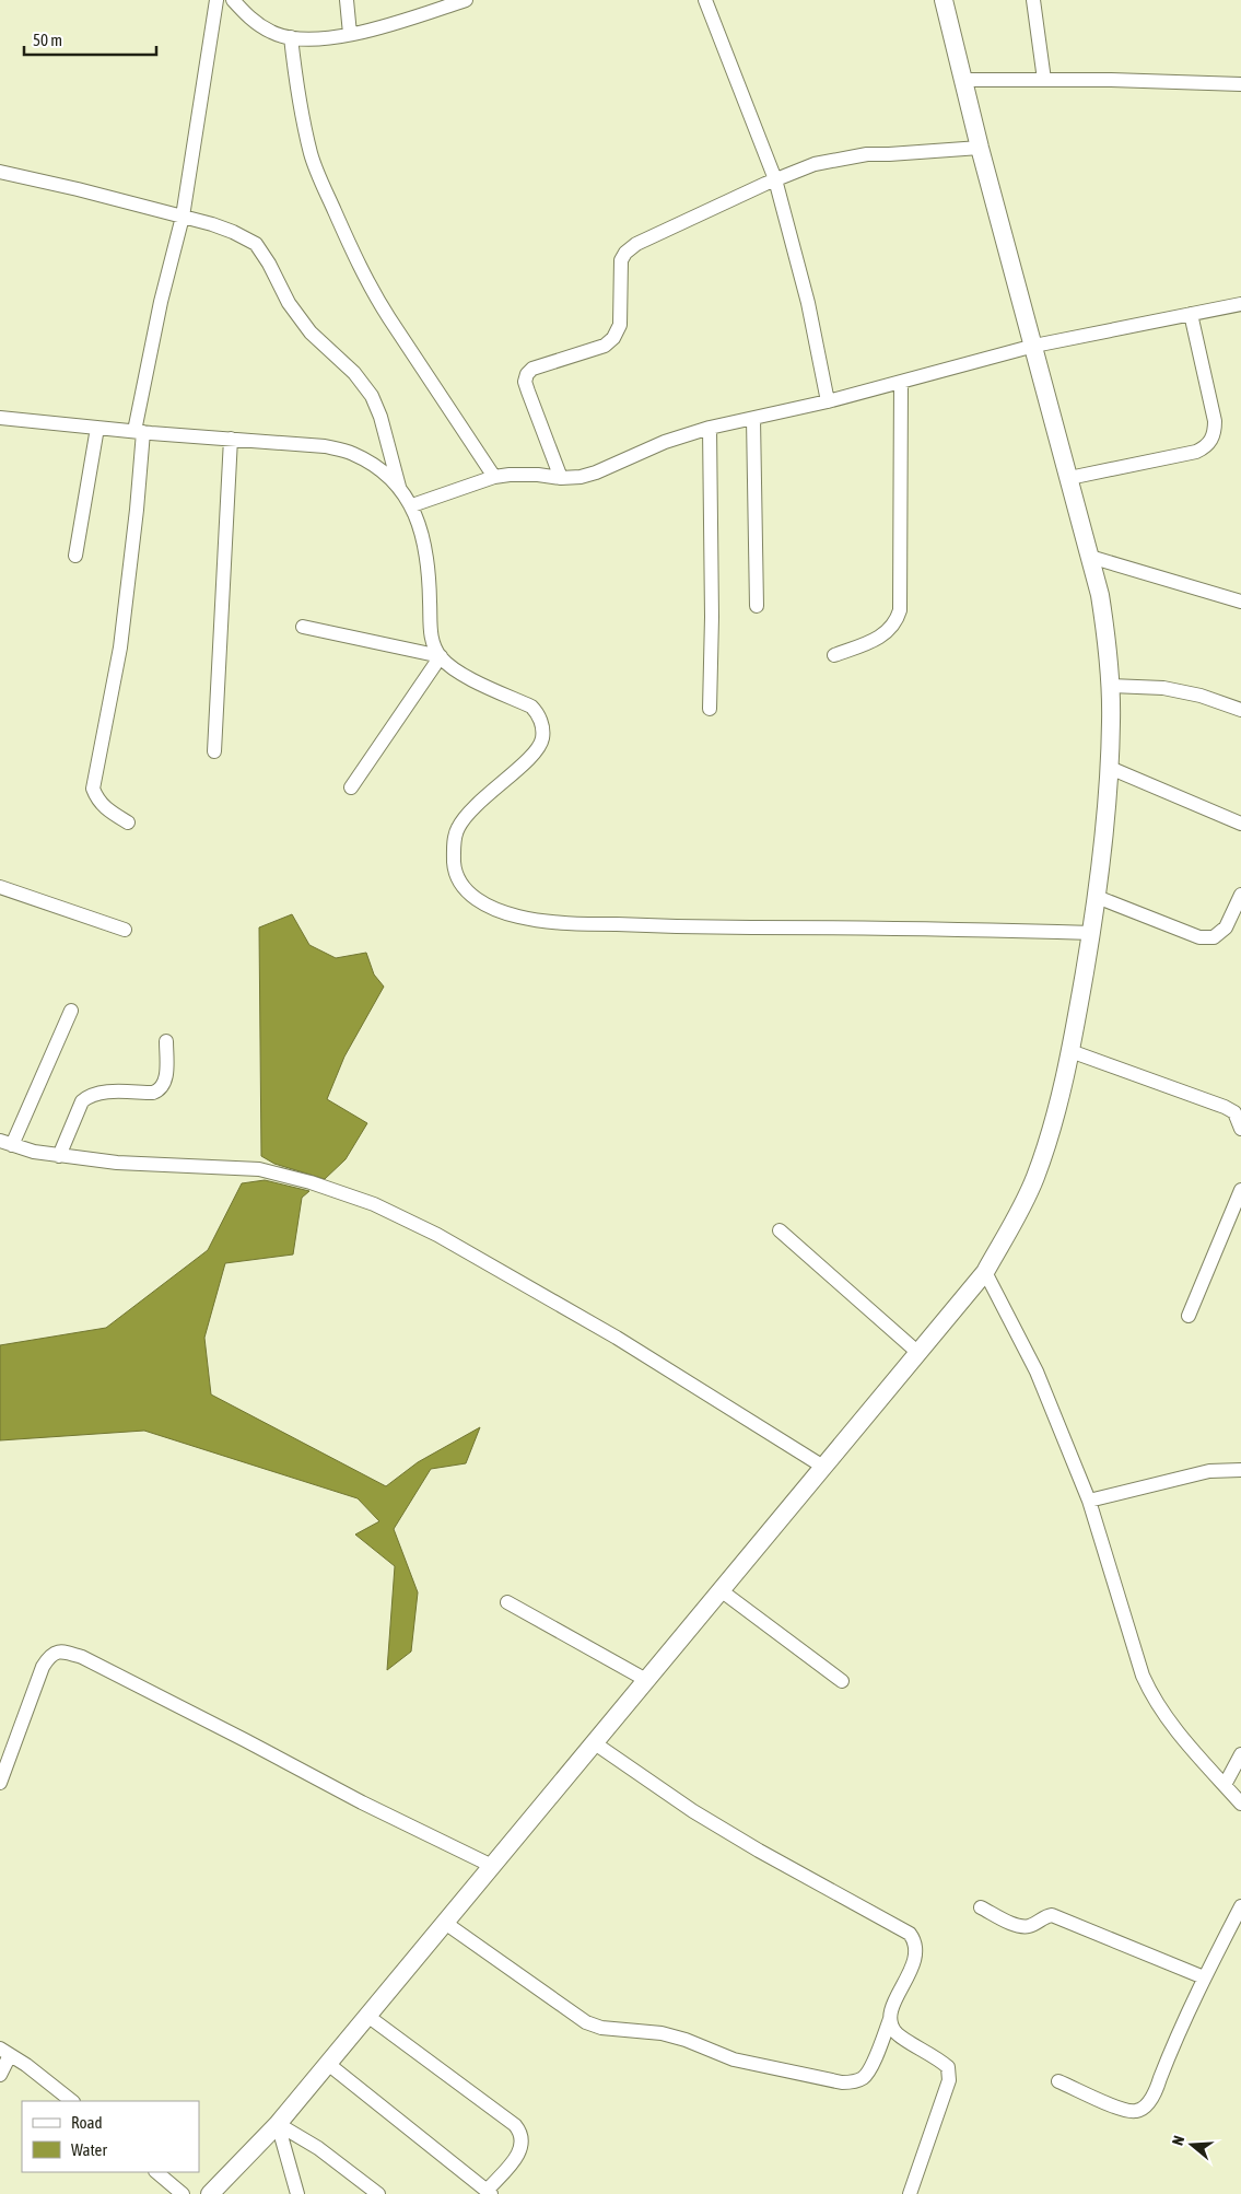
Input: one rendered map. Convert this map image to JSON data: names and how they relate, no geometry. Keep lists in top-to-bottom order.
{
  "legend": ["Road", "Water"],
  "scale_bar": "50 m",
  "north": "left"
}
